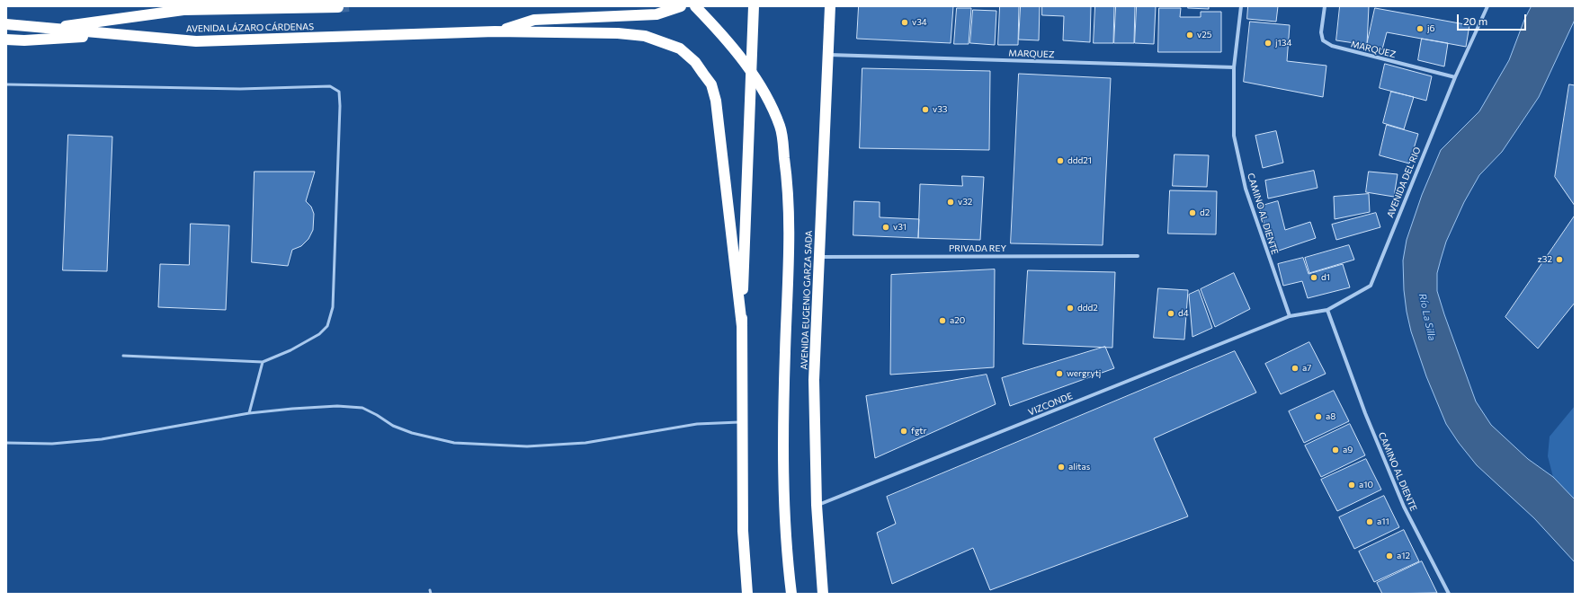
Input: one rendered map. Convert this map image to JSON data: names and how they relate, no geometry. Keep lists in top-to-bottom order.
{
  "streets": {
    "highway": ["AVENIDA LÁZARO CÁRDENAS", "AVENIDA EUGENIO GARZA SADA"],
    "street": [
      "MARQUEZ",
      "AVENIDA DEL RIO",
      "CAMINO AL DIENTE",
      "PRIVADA REY",
      "VIZCONDE"
    ]
  },
  "crossings": [
    ["MARQUEZ", "AVENIDA DEL RIO"],
    ["MARQUEZ", "CAMINO AL DIENTE"],
    ["MARQUEZ", "AVENIDA EUGENIO GARZA SADA"],
    ["AVENIDA DEL RIO", "CAMINO AL DIENTE"],
    ["AVENIDA DEL RIO", "VIZCONDE"],
    ["CAMINO AL DIENTE", "VIZCONDE"],
    ["PRIVADA REY", "AVENIDA EUGENIO GARZA SADA"],
    ["AVENIDA EUGENIO GARZA SADA", "VIZCONDE"]
  ],
  "water": ["Río La Silla"],
  "places": [
    "v34",
    "j6",
    "v25",
    "j134",
    "v33",
    "ddd21",
    "v32",
    "d2",
    "v31",
    "z32",
    "d1",
    "ddd2",
    "d4",
    "a20",
    "a7",
    "wergrytj",
    "a8",
    "fgtr",
    "a9",
    "alitas",
    "a10",
    "a11",
    "a12"
  ],
  "scale_bar": "20 m"
}
